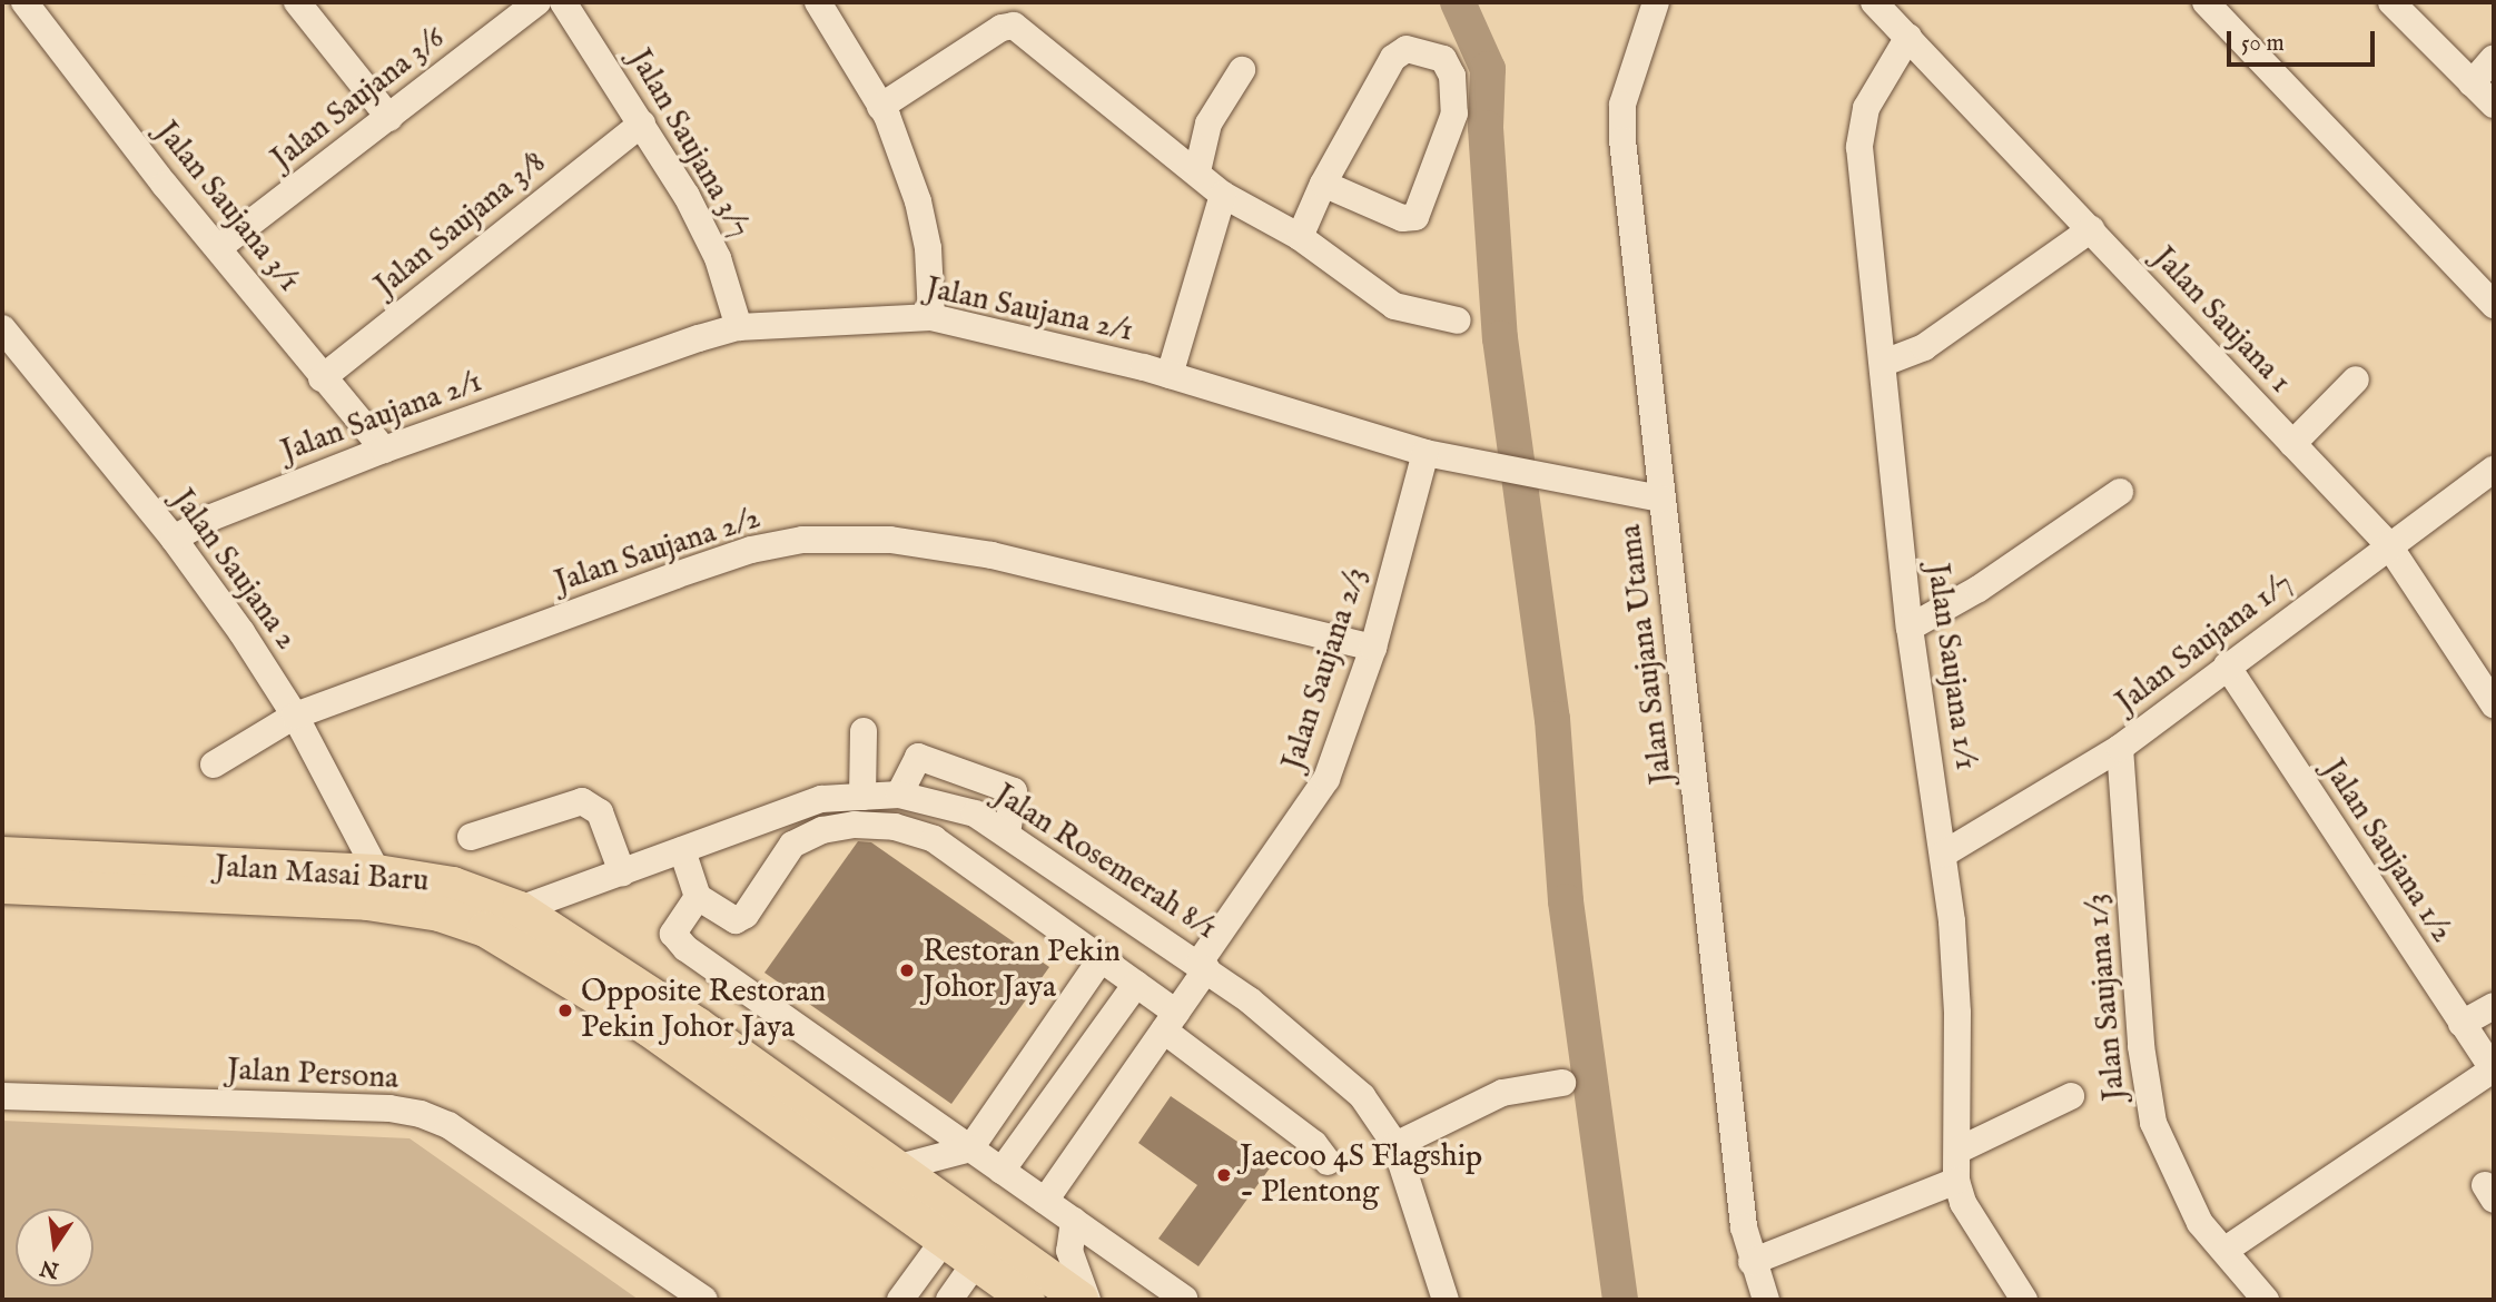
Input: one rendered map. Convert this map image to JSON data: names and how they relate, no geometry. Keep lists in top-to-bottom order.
{
  "streets": {
    "main road": ["Jalan Masai Baru"],
    "street": [
      "Jalan Saujana 3/6",
      "Jalan Saujana 3/7",
      "Jalan Saujana 3/1",
      "Jalan Saujana 3/8",
      "Jalan Saujana 2/1",
      "Jalan Saujana 1",
      "Jalan Saujana 2/2",
      "Jalan Saujana 2",
      "Jalan Saujana 1/7",
      "Jalan Saujana Utama",
      "Jalan Saujana 1/1",
      "Jalan Saujana 2/3",
      "Jalan Saujana 1/2",
      "Jalan Rosemerah 8/1",
      "Jalan Saujana 1/3",
      "Jalan Persona"
    ]
  },
  "crossings": [
    ["Jalan Saujana 3/6", "Jalan Saujana 3/1"],
    ["Jalan Saujana 3/7", "Jalan Saujana 3/8"],
    ["Jalan Saujana 3/7", "Jalan Saujana 2/1"],
    ["Jalan Saujana 3/1", "Jalan Saujana 3/8"],
    ["Jalan Saujana 3/1", "Jalan Saujana 2/1"],
    ["Jalan Saujana 2/1", "Jalan Saujana 2"],
    ["Jalan Saujana 2/1", "Jalan Saujana Utama"],
    ["Jalan Saujana 2/1", "Jalan Saujana 2/3"],
    ["Jalan Saujana 1", "Jalan Saujana 1/7"],
    ["Jalan Saujana 1", "Jalan Saujana 1/1"],
    ["Jalan Saujana 2/2", "Jalan Saujana 2"],
    ["Jalan Saujana 2/2", "Jalan Saujana 2/3"],
    ["Jalan Saujana 2", "Jalan Masai Baru"],
    ["Jalan Saujana 1/7", "Jalan Saujana 1/1"],
    ["Jalan Saujana 1/7", "Jalan Saujana 1/2"],
    ["Jalan Saujana 1/7", "Jalan Saujana 1/3"],
    ["Jalan Saujana 2/3", "Jalan Rosemerah 8/1"],
    ["Jalan Rosemerah 8/1", "Jalan Masai Baru"]
  ],
  "places": ["Restoran Pekin Johor Jaya", "Opposite Restoran Pekin Johor Jaya", "Jaecoo 4S Flagship - Plentong"],
  "scale_bar": "50 m",
  "north": "bottom"
}
